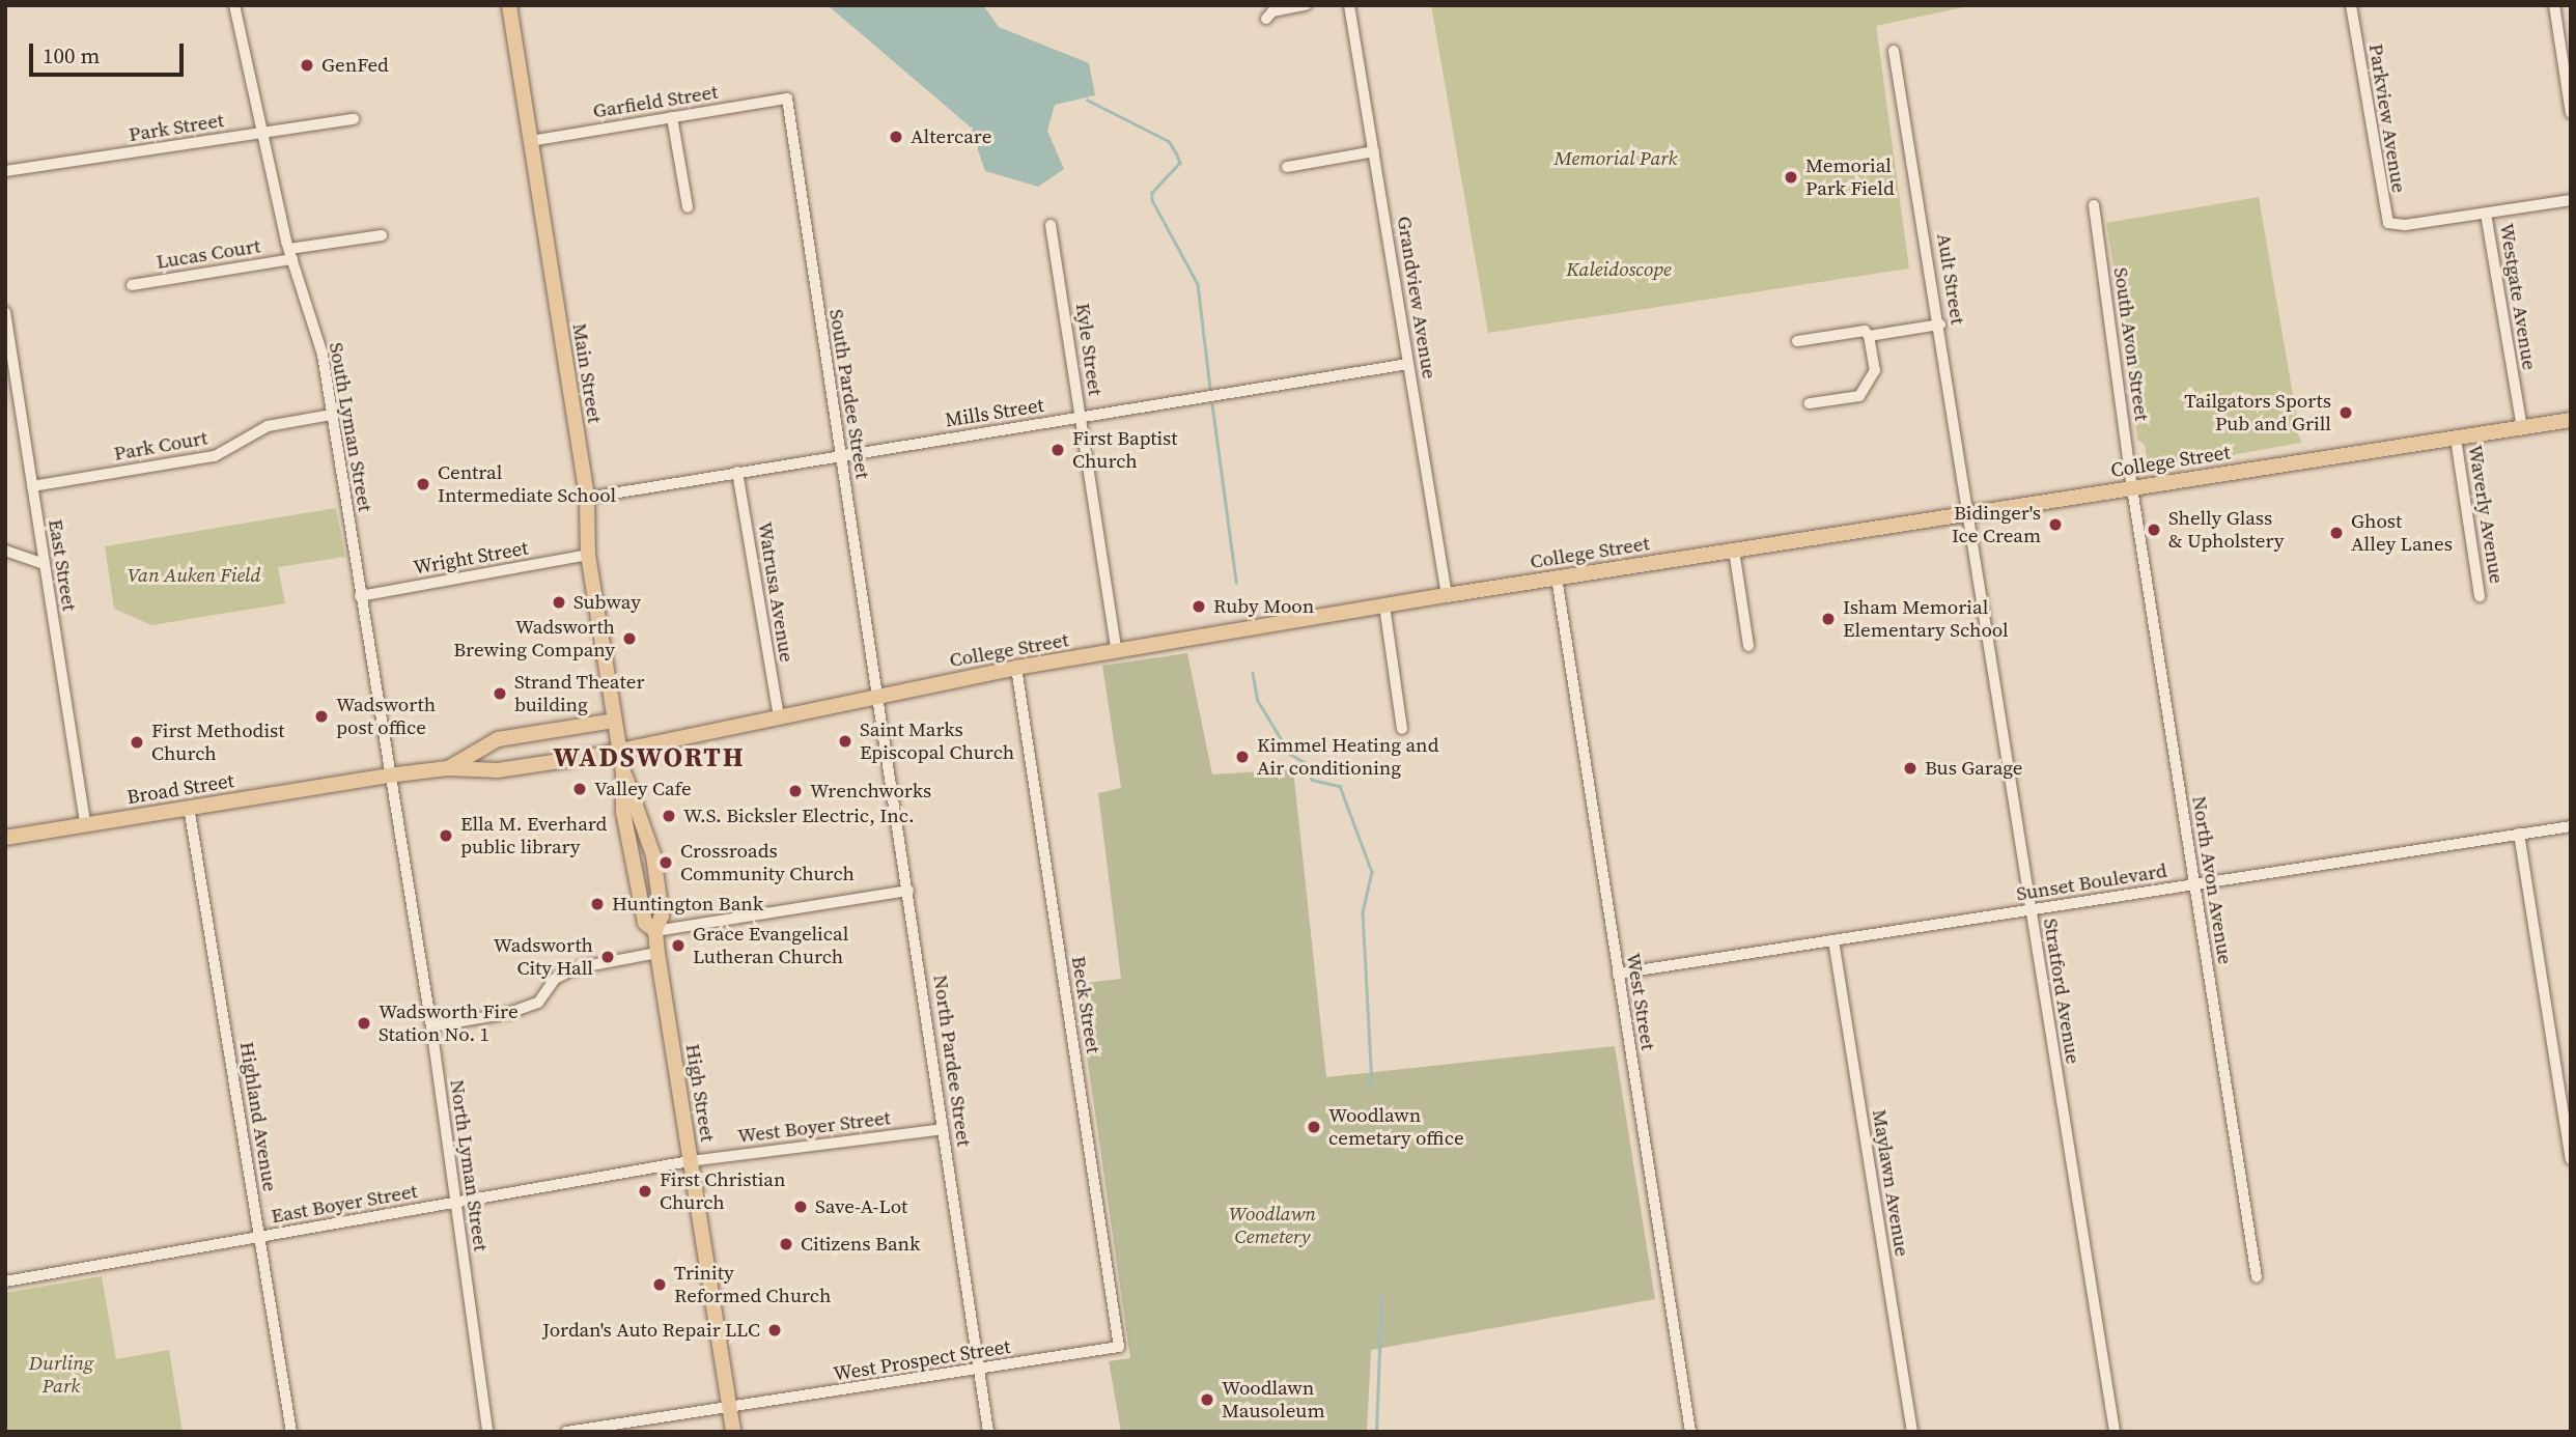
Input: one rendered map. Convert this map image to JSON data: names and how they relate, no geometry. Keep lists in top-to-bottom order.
{
  "streets": {
    "main road": [
      "Main Street",
      "College Street",
      "Broad Street",
      "High Street"
    ],
    "street": [
      "Garfield Street",
      "Parkview Avenue",
      "Park Street",
      "Lucas Court",
      "Ault Street",
      "Westgate Avenue",
      "Grandview Avenue",
      "South Avon Street",
      "Kyle Street",
      "South Pardee Street",
      "Mills Street",
      "South Lyman Street",
      "Park Court",
      "Waverly Avenue",
      "Wright Street",
      "East Street",
      "Watrusa Avenue",
      "North Avon Avenue",
      "Sunset Boulevard",
      "Stratford Avenue",
      "West Street",
      "Beck Street",
      "North Pardee Street",
      "Highland Avenue",
      "West Boyer Street",
      "North Lyman Street",
      "Maylawn Avenue",
      "East Boyer Street",
      "West Prospect Street"
    ]
  },
  "crossings": [
    ["Garfield Street", "Main Street"],
    ["Garfield Street", "South Pardee Street"],
    ["Parkview Avenue", "Westgate Avenue"],
    ["Park Street", "South Lyman Street"],
    ["Lucas Court", "South Lyman Street"],
    ["Ault Street", "College Street"],
    ["Ault Street", "Stratford Avenue"],
    ["Westgate Avenue", "College Street"],
    ["Grandview Avenue", "Mills Street"],
    ["Grandview Avenue", "College Street"],
    ["South Avon Street", "College Street"],
    ["South Avon Street", "North Avon Avenue"],
    ["Kyle Street", "Mills Street"],
    ["Kyle Street", "College Street"],
    ["Main Street", "Mills Street"],
    ["Main Street", "College Street"],
    ["Main Street", "Wright Street"],
    ["Main Street", "Broad Street"],
    ["Main Street", "High Street"],
    ["South Pardee Street", "Mills Street"],
    ["South Pardee Street", "College Street"],
    ["South Pardee Street", "North Pardee Street"],
    ["Mills Street", "Watrusa Avenue"],
    ["South Lyman Street", "Park Court"],
    ["South Lyman Street", "Wright Street"],
    ["South Lyman Street", "Broad Street"],
    ["South Lyman Street", "North Lyman Street"],
    ["Park Court", "East Street"],
    ["College Street", "Waverly Avenue"],
    ["College Street", "Watrusa Avenue"],
    ["College Street", "Broad Street"],
    ["College Street", "North Avon Avenue"],
    ["College Street", "Stratford Avenue"],
    ["College Street", "West Street"],
    ["College Street", "Beck Street"],
    ["College Street", "North Pardee Street"],
    ["College Street", "High Street"],
    ["East Street", "Broad Street"],
    ["Broad Street", "High Street"],
    ["Broad Street", "Highland Avenue"],
    ["Broad Street", "North Lyman Street"],
    ["North Avon Avenue", "Sunset Boulevard"],
    ["Sunset Boulevard", "Stratford Avenue"],
    ["Sunset Boulevard", "West Street"],
    ["Sunset Boulevard", "Maylawn Avenue"],
    ["Beck Street", "West Prospect Street"],
    ["North Pardee Street", "West Boyer Street"],
    ["North Pardee Street", "West Prospect Street"],
    ["High Street", "West Boyer Street"],
    ["High Street", "East Boyer Street"],
    ["High Street", "West Prospect Street"],
    ["Highland Avenue", "East Boyer Street"],
    ["West Boyer Street", "East Boyer Street"],
    ["North Lyman Street", "East Boyer Street"]
  ],
  "districts": ["WADSWORTH"],
  "parks": [
    "Memorial Park",
    "Kaleidoscope",
    "Van Auken Field",
    "Woodlawn Cemetery",
    "Durling Park"
  ],
  "places": [
    "GenFed",
    "Altercare",
    "Memorial Park Field",
    "Tailgators Sports Pub and Grill",
    "First Baptist Church",
    "Central Intermediate School",
    "Bidinger's Ice Cream",
    "Shelly Glass & Upholstery",
    "Ghost Alley Lanes",
    "Subway",
    "Ruby Moon",
    "Isham Memorial Elementary School",
    "Wadsworth Brewing Company",
    "Strand Theater building",
    "Wadsworth post office",
    "Saint Marks Episcopal Church",
    "First Methodist Church",
    "Kimmel Heating and Air conditioning",
    "Bus Garage",
    "Valley Cafe",
    "Wrenchworks",
    "W.S. Bicksler Electric, Inc.",
    "Ella M. Everhard public library",
    "Crossroads Community Church",
    "Huntington Bank",
    "Grace Evangelical Lutheran Church",
    "Wadsworth City Hall",
    "Wadsworth Fire Station No. 1",
    "Woodlawn cemetary office",
    "First Christian Church",
    "Save-A-Lot",
    "Citizens Bank",
    "Trinity Reformed Church",
    "Jordan's Auto Repair LLC",
    "Woodlawn Mausoleum"
  ],
  "scale_bar": "100 m"
}
